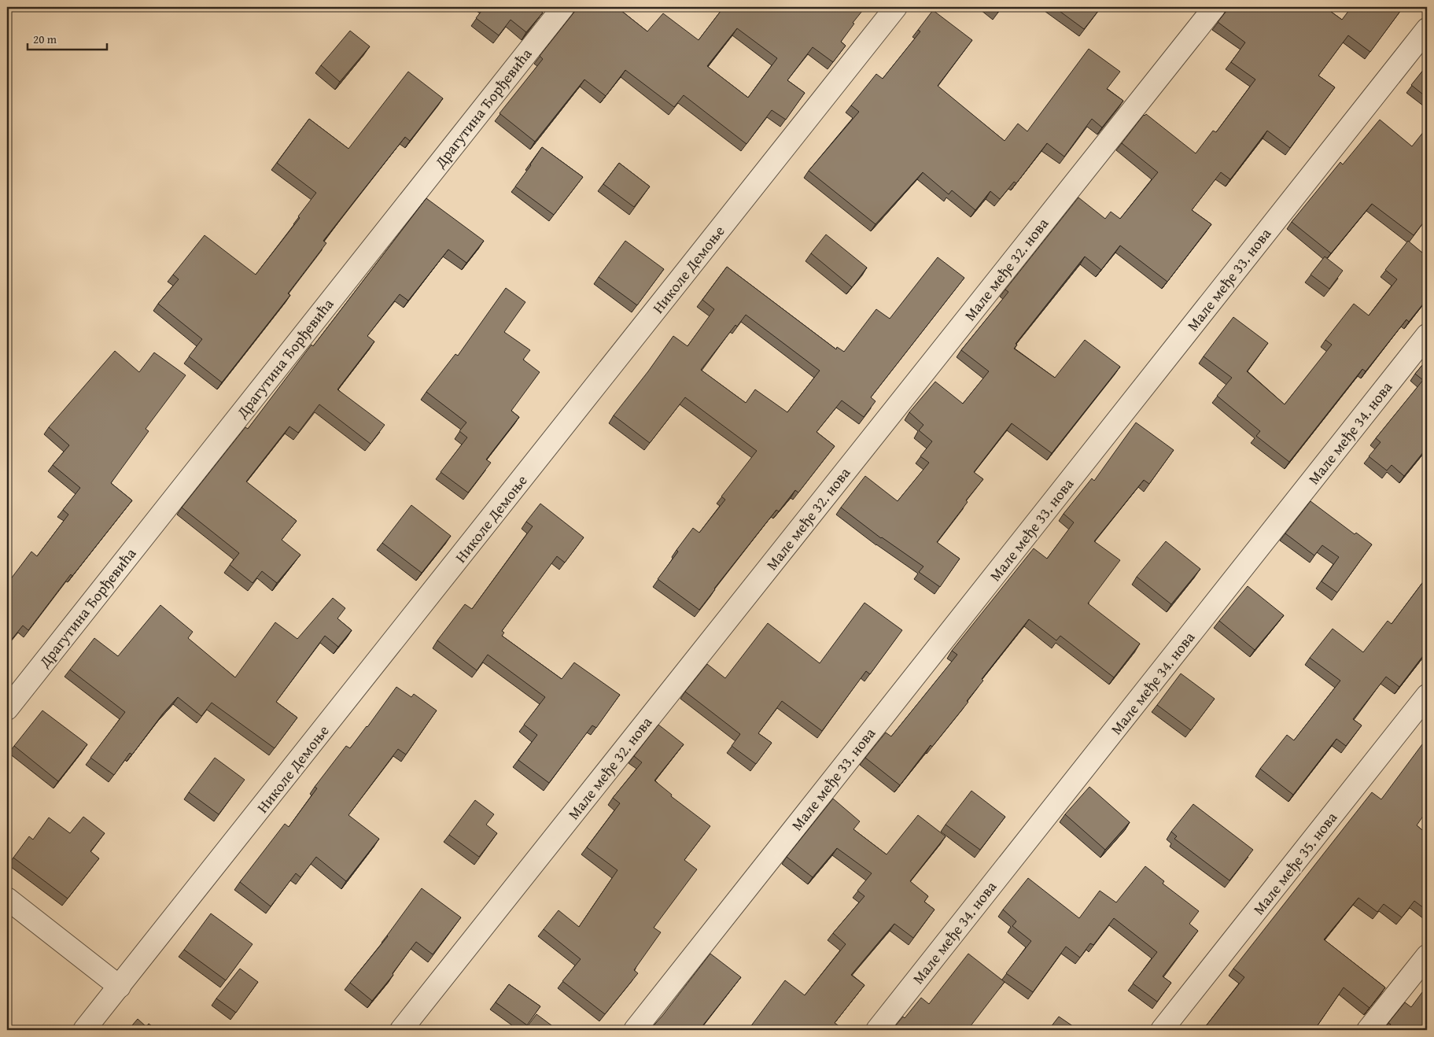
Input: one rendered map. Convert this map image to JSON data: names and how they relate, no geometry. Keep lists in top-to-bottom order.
{
  "streets": {
    "street": [
      "Драгутина Ђорђевића",
      "Николе Демоње",
      "Мале међе 32. нова",
      "Мале међе 33. нова",
      "Мале међе 34. нова",
      "Мале међе 35. нова"
    ]
  },
  "scale_bar": "20 m"
}
